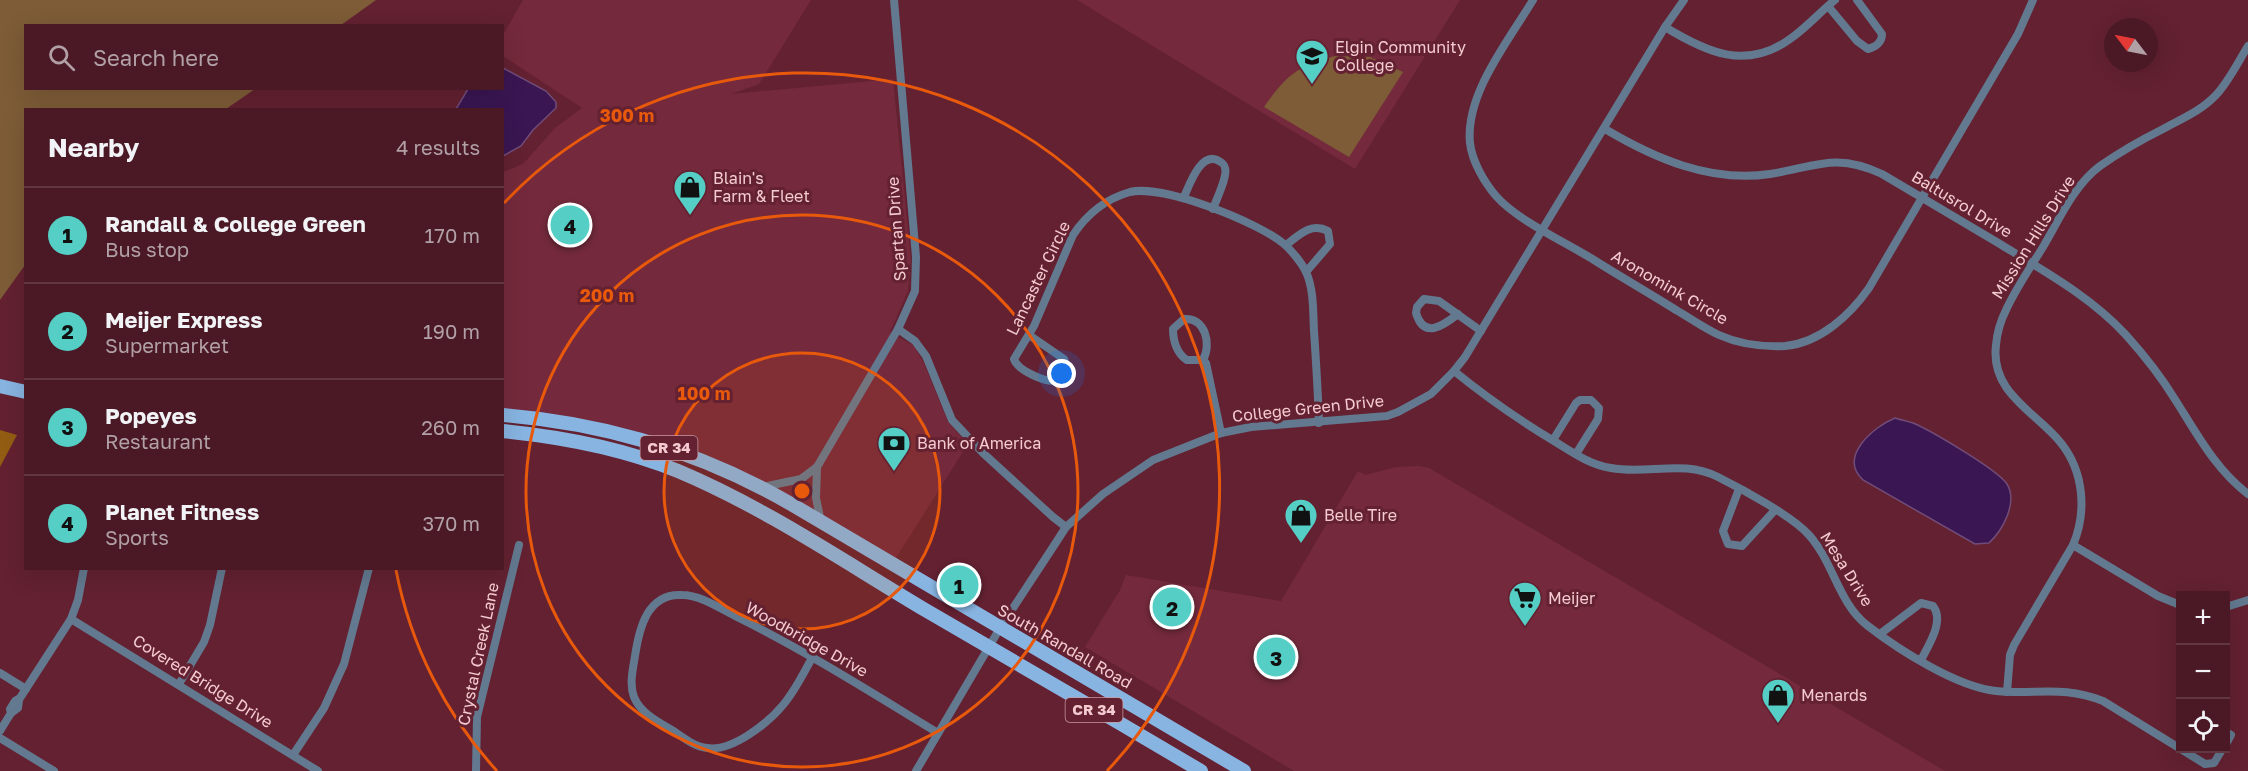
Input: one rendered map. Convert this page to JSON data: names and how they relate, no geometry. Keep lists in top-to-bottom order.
{
  "streets": {
    "main road": ["CR 34", "South Randall Road"],
    "street": [
      "Baltusrol Drive",
      "Spartan Drive",
      "Mission Hills Drive",
      "Lancaster Circle",
      "Aronomink Circle",
      "College Green Drive",
      "Mesa Drive",
      "Woodbridge Drive",
      "Crystal Creek Lane",
      "Covered Bridge Drive"
    ]
  },
  "crossings": [
    ["Baltusrol Drive", "Mission Hills Drive"],
    ["Baltusrol Drive", "Aronomink Circle"],
    ["Baltusrol Drive", "College Green Drive"],
    ["Spartan Drive", "South Randall Road"],
    ["Mission Hills Drive", "Mesa Drive"],
    ["Lancaster Circle", "College Green Drive"],
    ["Aronomink Circle", "College Green Drive"],
    ["College Green Drive", "CR 34"],
    ["College Green Drive", "Mesa Drive"],
    ["College Green Drive", "Woodbridge Drive"],
    ["College Green Drive", "South Randall Road"]
  ],
  "places": {
    "school or university": ["Elgin Community College"],
    "shop": ["Blain's Farm & Fleet", "Belle Tire", "Menards"],
    "bank": ["Bank of America"],
    "supermarket": ["Meijer"]
  },
  "north": "top left",
  "page": {
    "search": "Search here",
    "heading": ["Nearby", "4 results"],
    "list": [
      {
        "mark": "1",
        "name": "Randall & College Green",
        "note": "Bus stop",
        "value": "170 m"
      },
      {
        "mark": "2",
        "name": "Meijer Express",
        "note": "Supermarket",
        "value": "190 m"
      },
      {
        "mark": "3",
        "name": "Popeyes",
        "note": "Restaurant",
        "value": "260 m"
      },
      {
        "mark": "4",
        "name": "Planet Fitness",
        "note": "Sports",
        "value": "370 m"
      }
    ],
    "pins": [
      "4",
      "1",
      "2",
      "3"
    ],
    "map_buttons": ["+", "−"]
  },
  "rings": ["300 m", "200 m", "100 m"]
}
